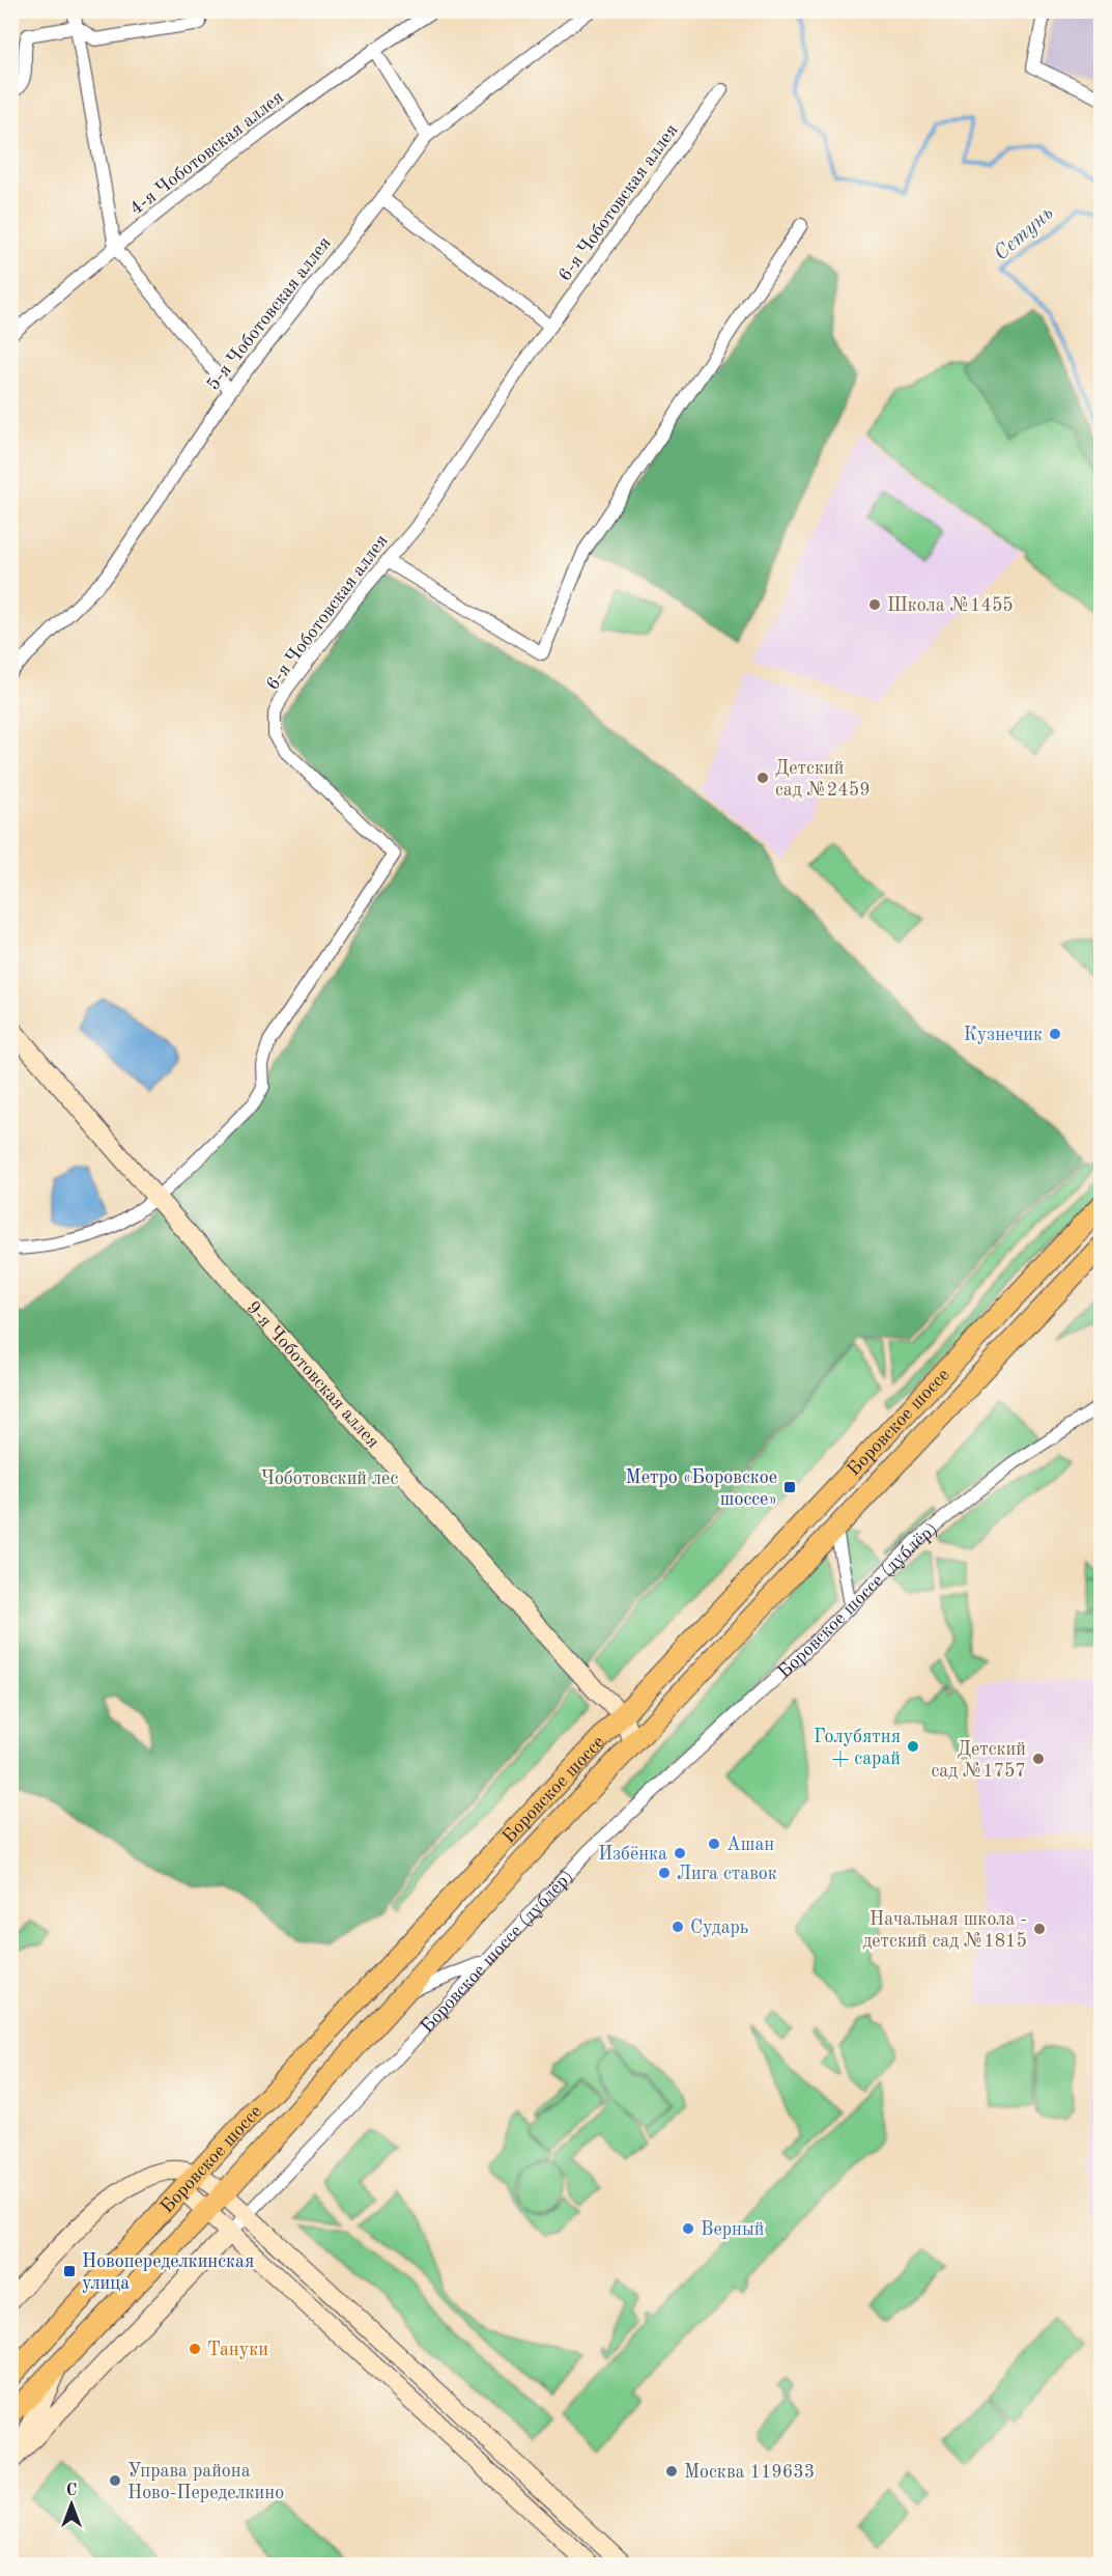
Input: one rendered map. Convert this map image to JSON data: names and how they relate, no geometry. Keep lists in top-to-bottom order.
{
  "streets": {
    "main road": ["9-я Чоботовская аллея", "Боровское шоссе", "Боровское шоссе (дублёр)"],
    "street": ["4-я Чоботовская аллея", "6-я Чоботовская аллея", "5-я Чоботовская аллея"]
  },
  "crossings": [
    ["6-я Чоботовская аллея", "9-я Чоботовская аллея"],
    ["9-я Чоботовская аллея", "Боровское шоссе"]
  ],
  "water": ["Сетунь"],
  "parks": ["Чоботовский лес"],
  "places": {
    "other": [
      "Школа №1455",
      "Детский сад №2459",
      "Кузнечик",
      "Голубятня + сарай",
      "Детский сад №1757",
      "Ашан",
      "Избёнка",
      "Лига ставок",
      "Сударь",
      "Начальная школа - детский сад №1815",
      "Верный",
      "Тануки",
      "Москва 119633",
      "Управа района Ново-Переделкино"
    ],
    "transit": ["Метро «Боровское шоссе»", "Новопеределкинская улица"]
  },
  "north": "top"
}
